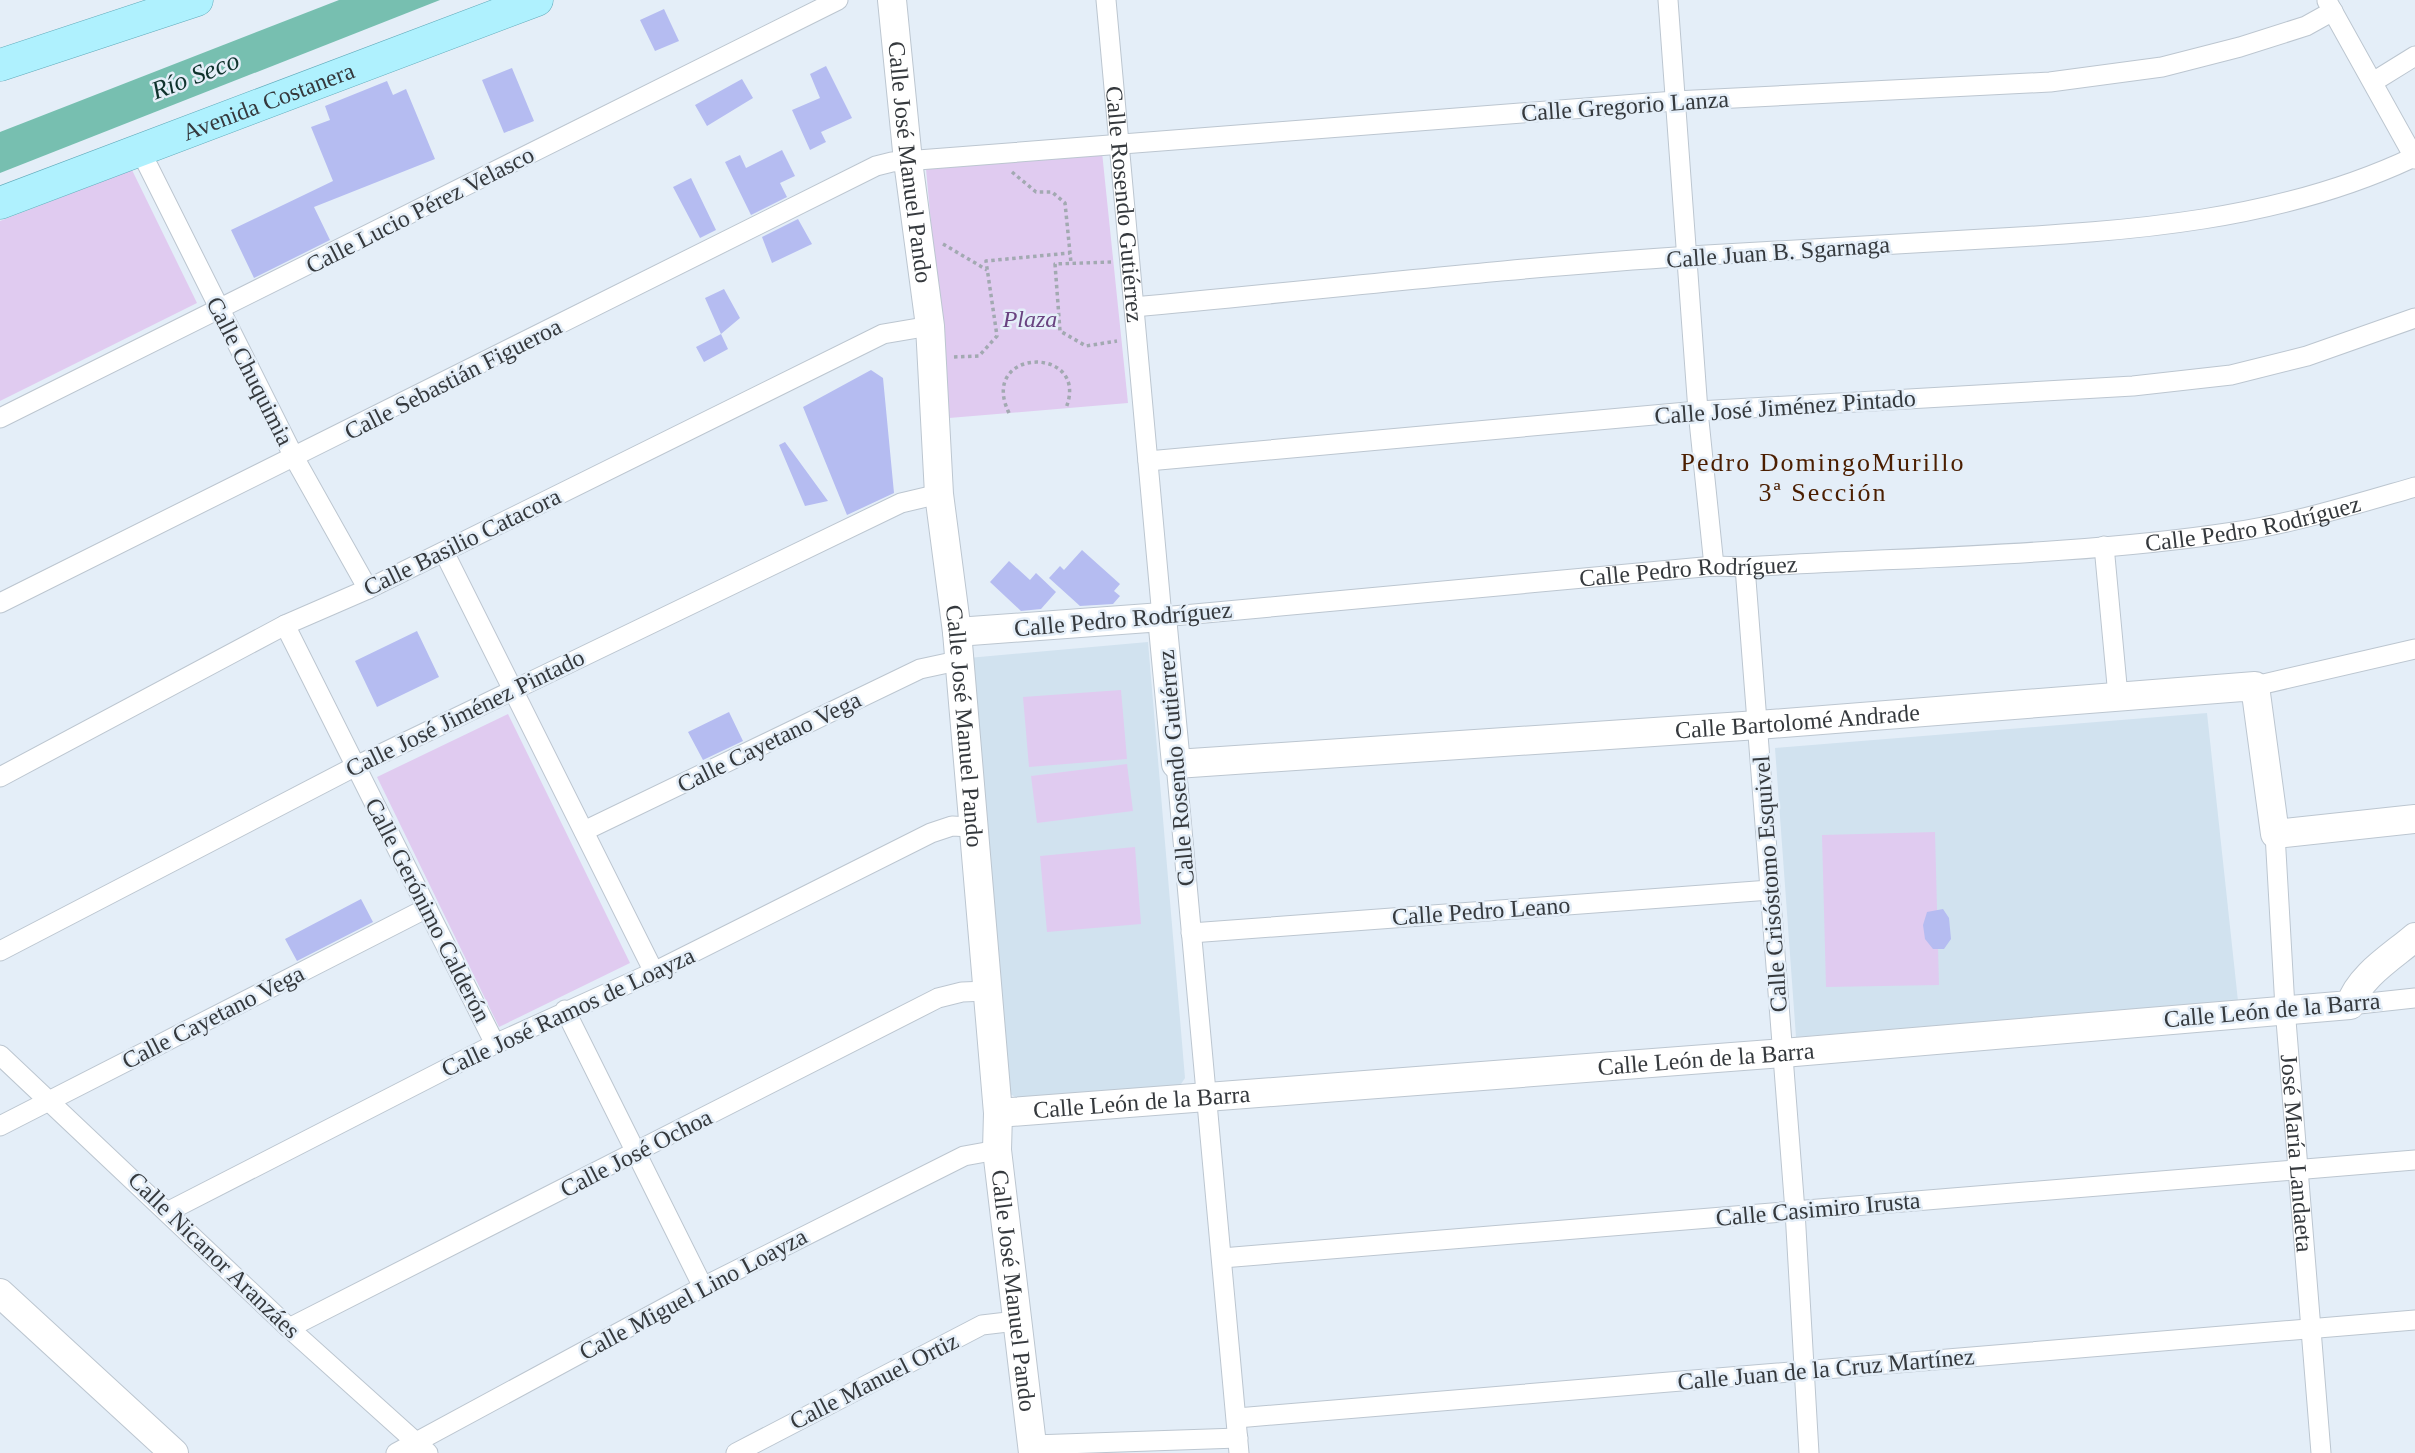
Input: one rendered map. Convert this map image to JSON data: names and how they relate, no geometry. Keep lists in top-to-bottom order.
{
  "streets": {
    "main road": ["Avenida Costanera"],
    "street": [
      "Calle Gregorio Lanza",
      "Calle José Manuel Pando",
      "Calle Rosendo Gutiérrez",
      "Calle Lucio Pérez Velasco",
      "Calle Juan B. Sgarnaga",
      "Calle Chuquimia",
      "Calle Sebastián Figueroa",
      "Calle José Jiménez Pintado",
      "Calle Pedro Rodríguez",
      "Calle Basilio Catacora",
      "Calle Bartolomé Andrade",
      "Calle Cayetano Vega",
      "Calle Crisóstomo Esquivel",
      "Calle Gerónimo Calderón",
      "Calle Pedro Leano",
      "Calle León de la Barra",
      "Calle José Ramos de Loayza",
      "Calle José Ochoa",
      "José María Landaeta",
      "Calle Casimiro Irusta",
      "Calle Nicanor Aranzáes",
      "Calle Miguel Lino Loayza",
      "Calle Juan de la Cruz Martínez",
      "Calle Manuel Ortiz"
    ]
  },
  "crossings": [
    ["Avenida Costanera", "Calle Chuquimia"],
    ["Calle Gregorio Lanza", "Calle José Manuel Pando"],
    ["Calle Gregorio Lanza", "Calle Rosendo Gutiérrez"],
    ["Calle Gregorio Lanza", "Calle Sebastián Figueroa"],
    ["Calle José Manuel Pando", "Calle Sebastián Figueroa"],
    ["Calle José Manuel Pando", "Calle José Jiménez Pintado"],
    ["Calle José Manuel Pando", "Calle Pedro Rodríguez"],
    ["Calle José Manuel Pando", "Calle Basilio Catacora"],
    ["Calle José Manuel Pando", "Calle Cayetano Vega"],
    ["Calle José Manuel Pando", "Calle León de la Barra"],
    ["Calle José Manuel Pando", "Calle José Ramos de Loayza"],
    ["Calle José Manuel Pando", "Calle José Ochoa"],
    ["Calle José Manuel Pando", "Calle Miguel Lino Loayza"],
    ["Calle José Manuel Pando", "Calle Manuel Ortiz"],
    ["Calle Rosendo Gutiérrez", "Calle Juan B. Sgarnaga"],
    ["Calle Rosendo Gutiérrez", "Calle José Jiménez Pintado"],
    ["Calle Rosendo Gutiérrez", "Calle Pedro Rodríguez"],
    ["Calle Rosendo Gutiérrez", "Calle Bartolomé Andrade"],
    ["Calle Rosendo Gutiérrez", "Calle Pedro Leano"],
    ["Calle Rosendo Gutiérrez", "Calle León de la Barra"],
    ["Calle Rosendo Gutiérrez", "Calle Casimiro Irusta"],
    ["Calle Rosendo Gutiérrez", "Calle Juan de la Cruz Martínez"],
    ["Calle Lucio Pérez Velasco", "Calle Chuquimia"],
    ["Calle Chuquimia", "Calle Sebastián Figueroa"],
    ["Calle Chuquimia", "Calle Basilio Catacora"],
    ["Calle José Jiménez Pintado", "Calle Gerónimo Calderón"],
    ["Calle Pedro Rodríguez", "Calle Crisóstomo Esquivel"],
    ["Calle Basilio Catacora", "Calle Gerónimo Calderón"],
    ["Calle Bartolomé Andrade", "Calle Crisóstomo Esquivel"],
    ["Calle Bartolomé Andrade", "José María Landaeta"],
    ["Calle Cayetano Vega", "Calle Gerónimo Calderón"],
    ["Calle Cayetano Vega", "Calle Nicanor Aranzáes"],
    ["Calle Crisóstomo Esquivel", "Calle Pedro Leano"],
    ["Calle Crisóstomo Esquivel", "Calle León de la Barra"],
    ["Calle Crisóstomo Esquivel", "Calle Casimiro Irusta"],
    ["Calle Crisóstomo Esquivel", "Calle Juan de la Cruz Martínez"],
    ["Calle Gerónimo Calderón", "Calle José Ramos de Loayza"],
    ["Calle León de la Barra", "José María Landaeta"],
    ["Calle José Ramos de Loayza", "Calle Nicanor Aranzáes"],
    ["Calle José Ochoa", "Calle Nicanor Aranzáes"],
    ["José María Landaeta", "Calle Casimiro Irusta"],
    ["José María Landaeta", "Calle Juan de la Cruz Martínez"],
    ["Calle Nicanor Aranzáes", "Calle Miguel Lino Loayza"]
  ],
  "districts": ["Pedro DomingoMurillo 3ª Sección"],
  "water": ["Río Seco"],
  "parks": ["Plaza"]
}
